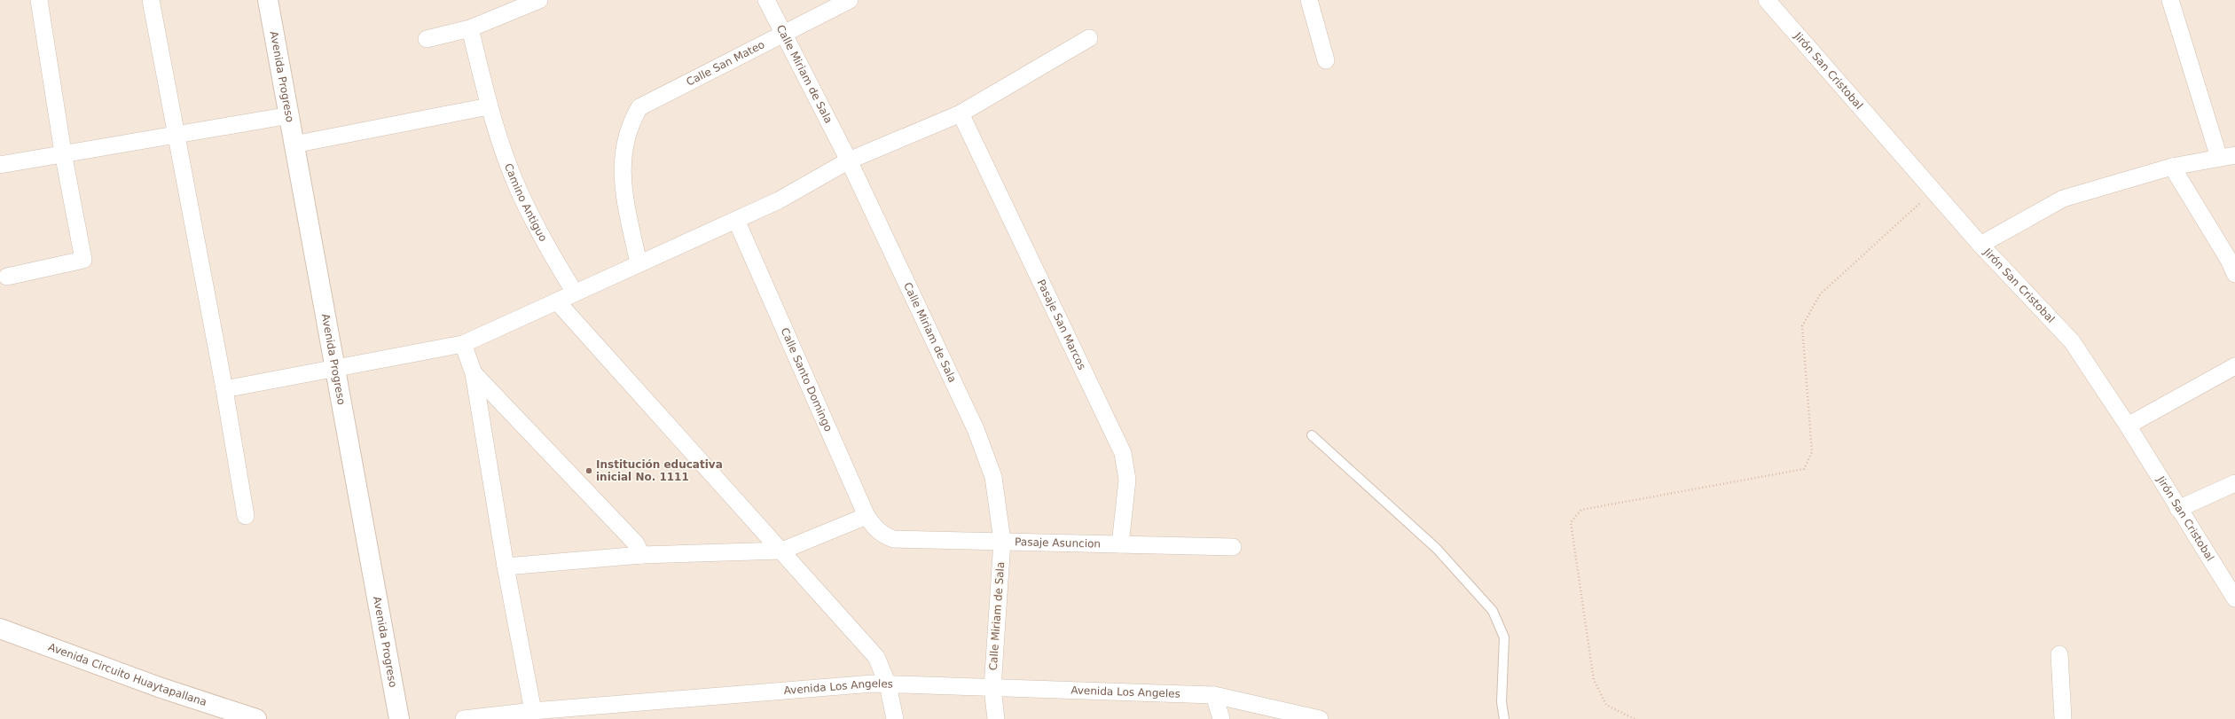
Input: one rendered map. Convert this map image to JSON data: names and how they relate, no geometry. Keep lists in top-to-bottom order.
{
  "streets": {
    "street": [
      "Calle San Mateo",
      "Jirón San Cristobal",
      "Calle Miriam de Sala",
      "Avenida Progreso",
      "Camino Antiguo",
      "Pasaje San Marcos",
      "Calle Santo Domingo",
      "Pasaje Asuncion",
      "Avenida Circuito Huaytapallana",
      "Avenida Los Angeles"
    ]
  },
  "crossings": [
    ["Calle San Mateo", "Calle Miriam de Sala"],
    ["Calle Miriam de Sala", "Pasaje Asuncion"],
    ["Calle Miriam de Sala", "Avenida Los Angeles"],
    ["Pasaje San Marcos", "Pasaje Asuncion"],
    ["Calle Santo Domingo", "Pasaje Asuncion"]
  ],
  "places": ["Institución educativa inicial No. 1111"]
}
